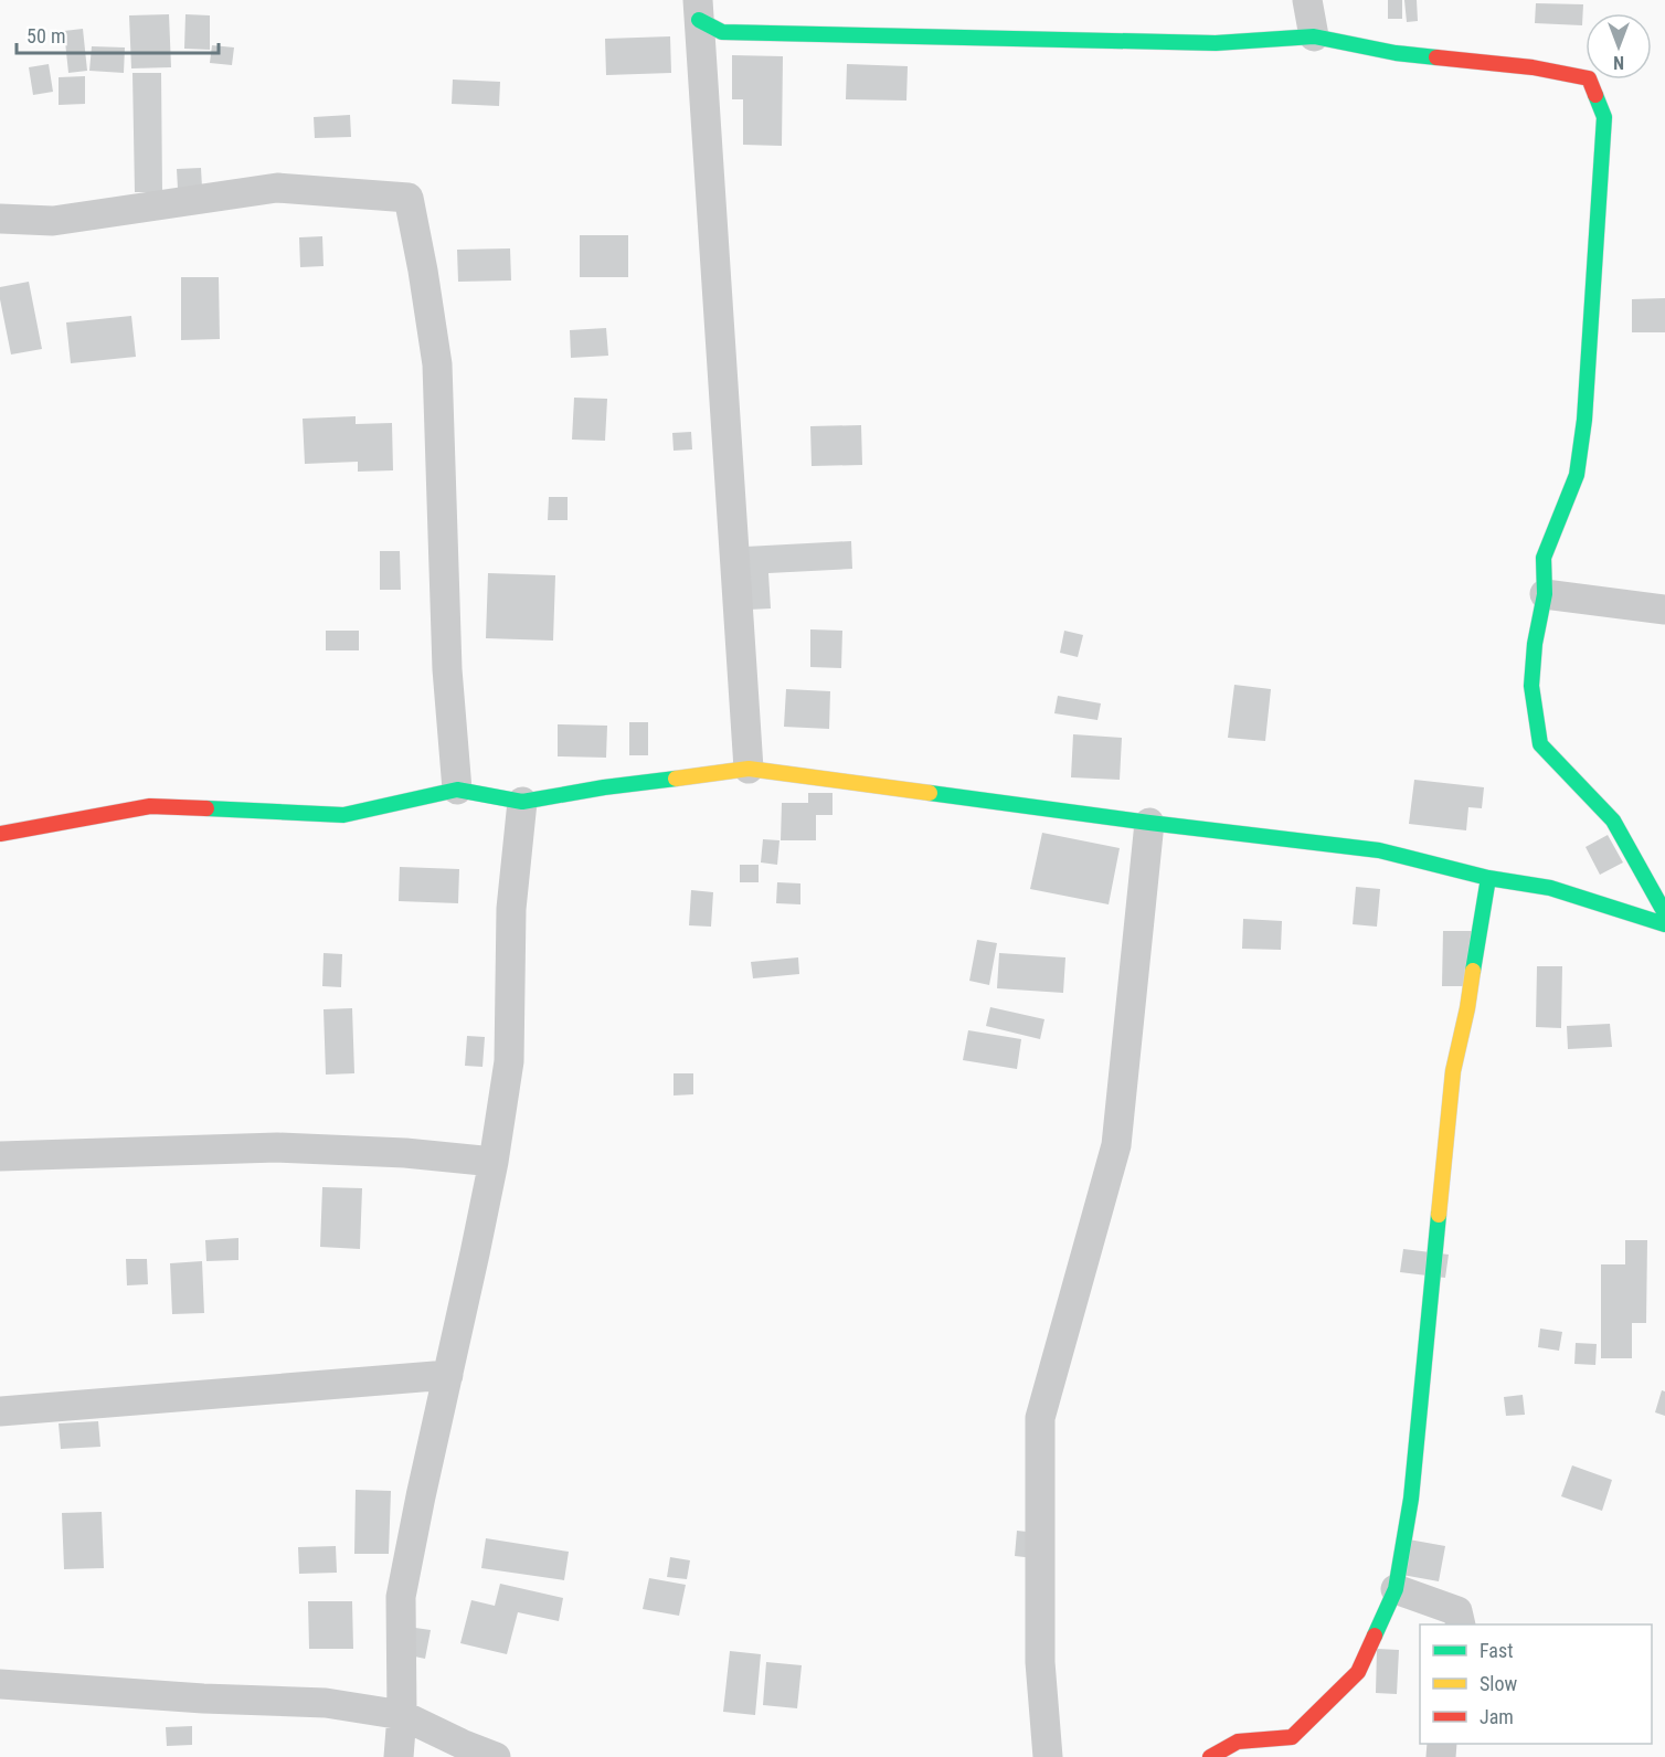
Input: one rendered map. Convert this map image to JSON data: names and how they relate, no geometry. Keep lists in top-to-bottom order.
{
  "legend": ["Fast", "Slow", "Jam"],
  "scale_bar": "50 m",
  "north": "bottom"
}
